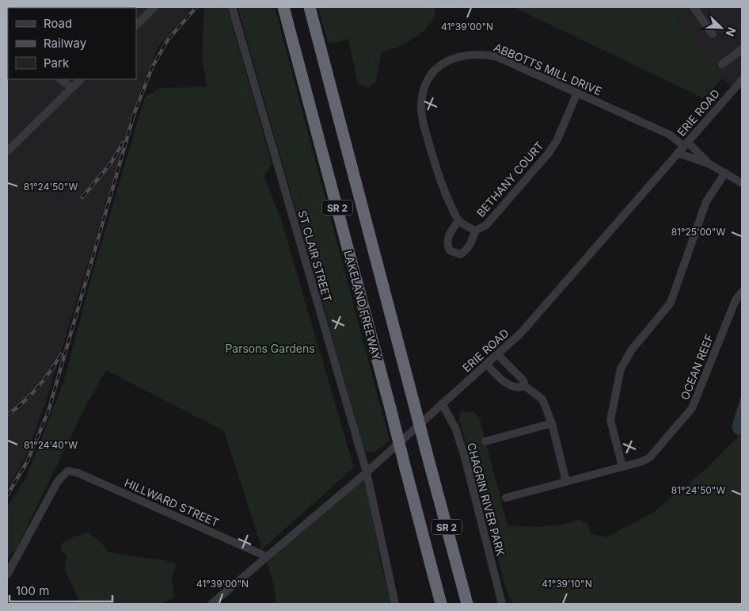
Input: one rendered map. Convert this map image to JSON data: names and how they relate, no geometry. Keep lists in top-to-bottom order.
{
  "streets": {
    "highway": ["SR 2", "LAKELAND FREEWAY"],
    "street": [
      "ABBOTTS MILL DRIVE",
      "ERIE ROAD",
      "BETHANY COURT",
      "ST CLAIR STREET",
      "OCEAN REEF",
      "CHAGRIN RIVER PARK",
      "HILLWARD STREET"
    ]
  },
  "crossings": [
    ["ABBOTTS MILL DRIVE", "ERIE ROAD"],
    ["ABBOTTS MILL DRIVE", "BETHANY COURT"],
    ["ERIE ROAD", "ST CLAIR STREET"],
    ["ERIE ROAD", "CHAGRIN RIVER PARK"],
    ["ERIE ROAD", "HILLWARD STREET"]
  ],
  "parks": ["Parsons Gardens"],
  "legend": ["Road", "Railway", "Park"],
  "scale_bar": "100 m",
  "north": "bottom right",
  "coordinates": [
    "41°39'00\"N",
    "81°24'50\"W",
    "81°25'00\"W",
    "81°24'40\"W",
    "41°39'10\"N"
  ]
}
